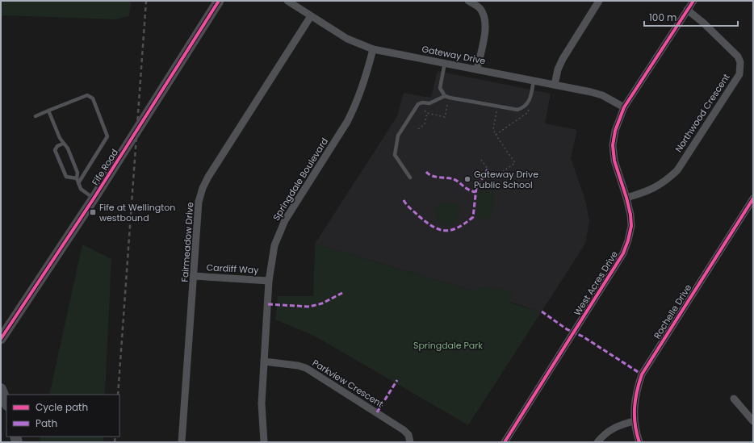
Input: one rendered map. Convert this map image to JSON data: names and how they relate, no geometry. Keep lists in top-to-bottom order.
{
  "streets": {
    "street": [
      "Gateway Drive",
      "Northwood Crescent",
      "Fife Road",
      "Springdale Boulevard",
      "Fairmeadow Drive",
      "Cardiff Way",
      "West Acres Drive",
      "Rochelle Drive",
      "Parkview Crescent"
    ]
  },
  "crossings": [
    ["Gateway Drive", "Springdale Boulevard"],
    ["Gateway Drive", "Fairmeadow Drive"],
    ["Gateway Drive", "West Acres Drive"],
    ["Northwood Crescent", "West Acres Drive"],
    ["Springdale Boulevard", "Cardiff Way"],
    ["Springdale Boulevard", "Parkview Crescent"],
    ["Fairmeadow Drive", "Cardiff Way"]
  ],
  "parks": ["Springdale Park"],
  "places": {
    "other": ["Gateway Drive Public School"],
    "transit": ["Fife at Wellington westbound"]
  },
  "legend": ["Cycle path", "Path"],
  "scale_bar": "100 m"
}
